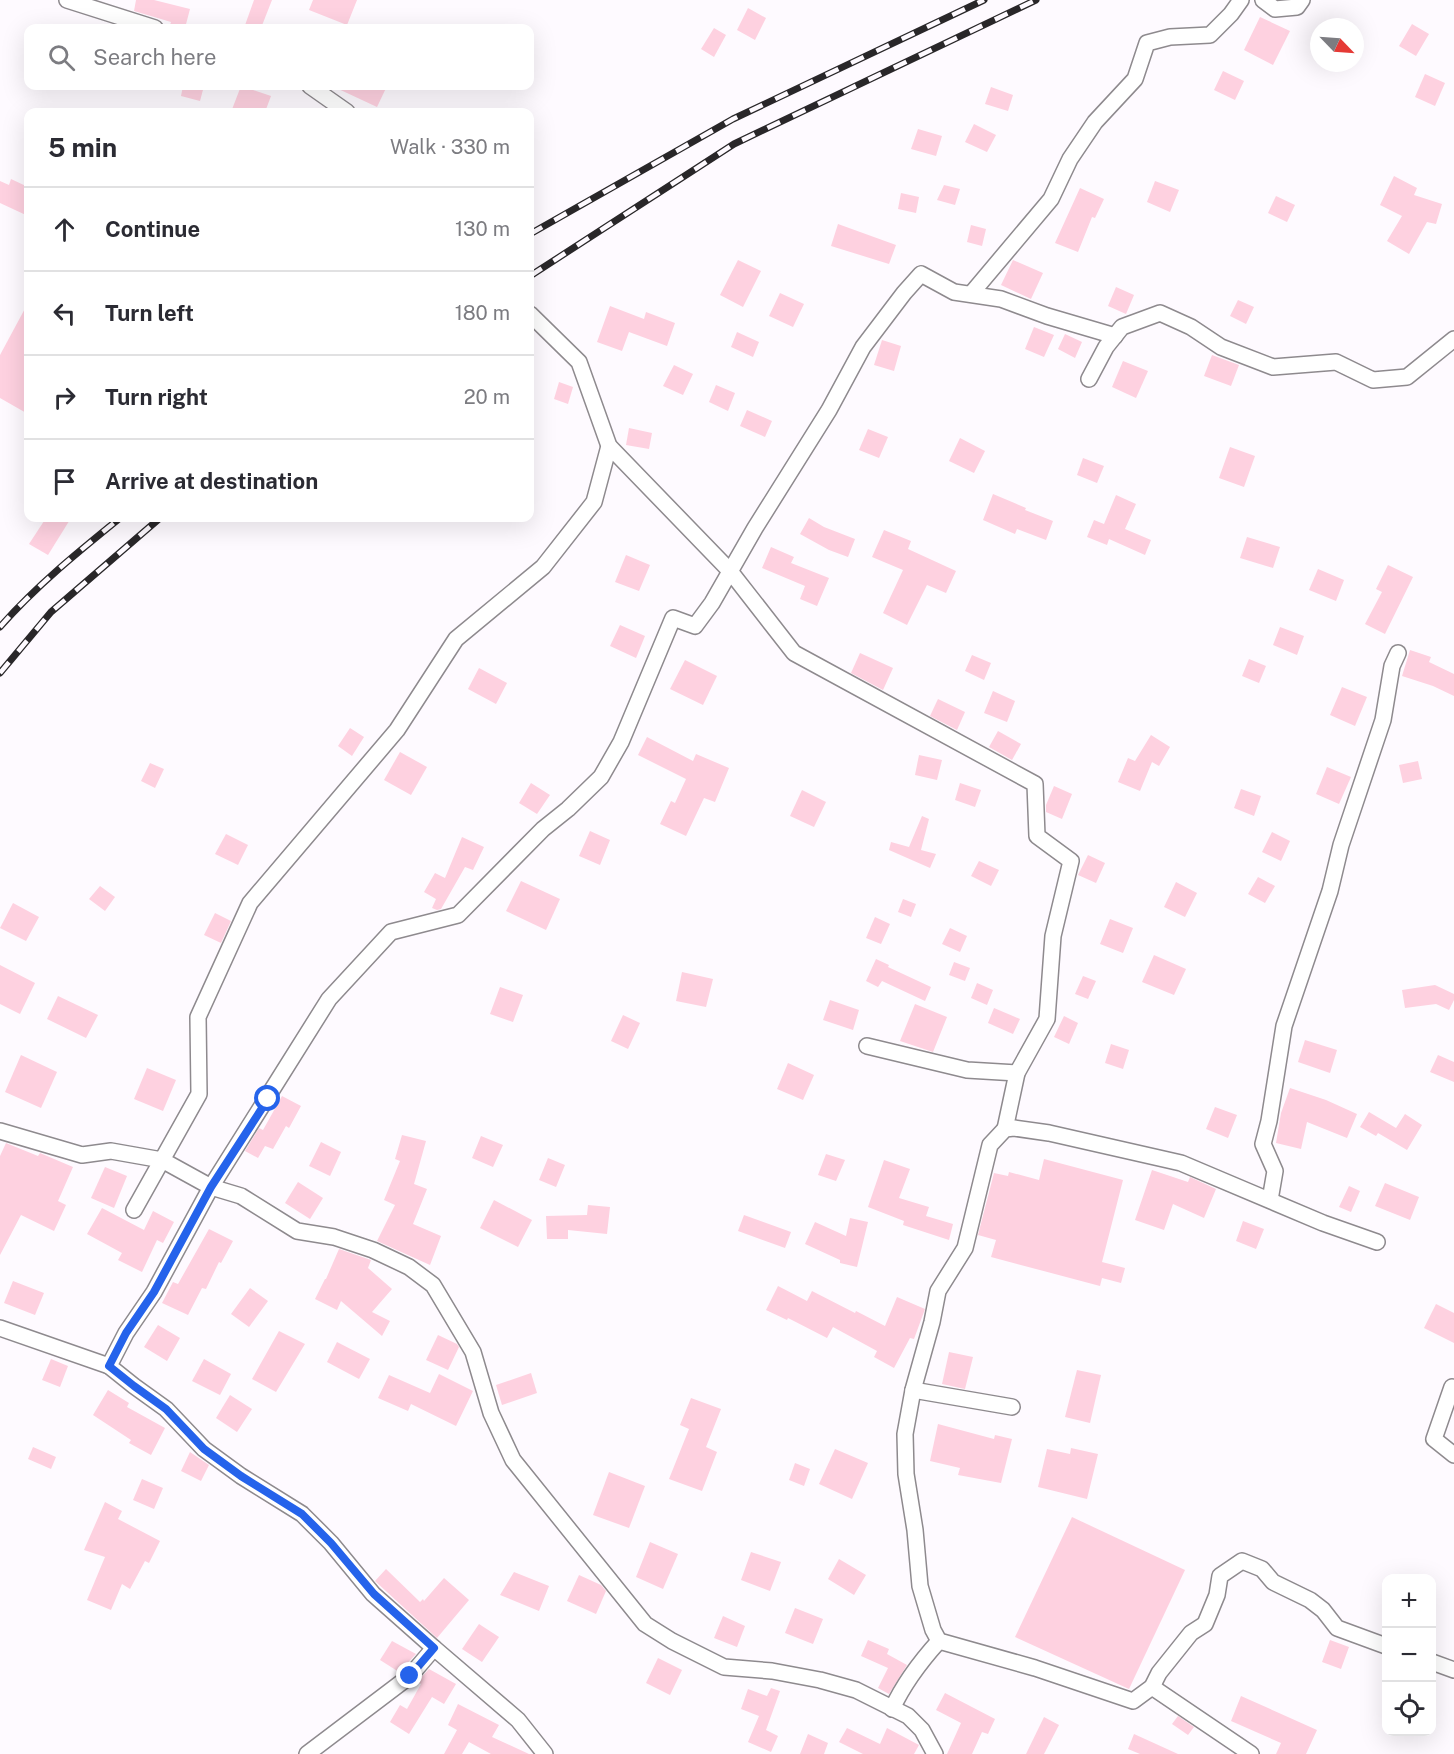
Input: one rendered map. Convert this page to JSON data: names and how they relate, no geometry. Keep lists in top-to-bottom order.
{
  "north": "bottom right",
  "page": {
    "search": "Search here",
    "heading": ["5 min", "Walk · 330 m"],
    "list": [
      ["Continue", "130 m"],
      ["Turn left", "180 m"],
      ["Turn right", "20 m"],
      "Arrive at destination"
    ],
    "map_buttons": ["+", "−"]
  }
}
